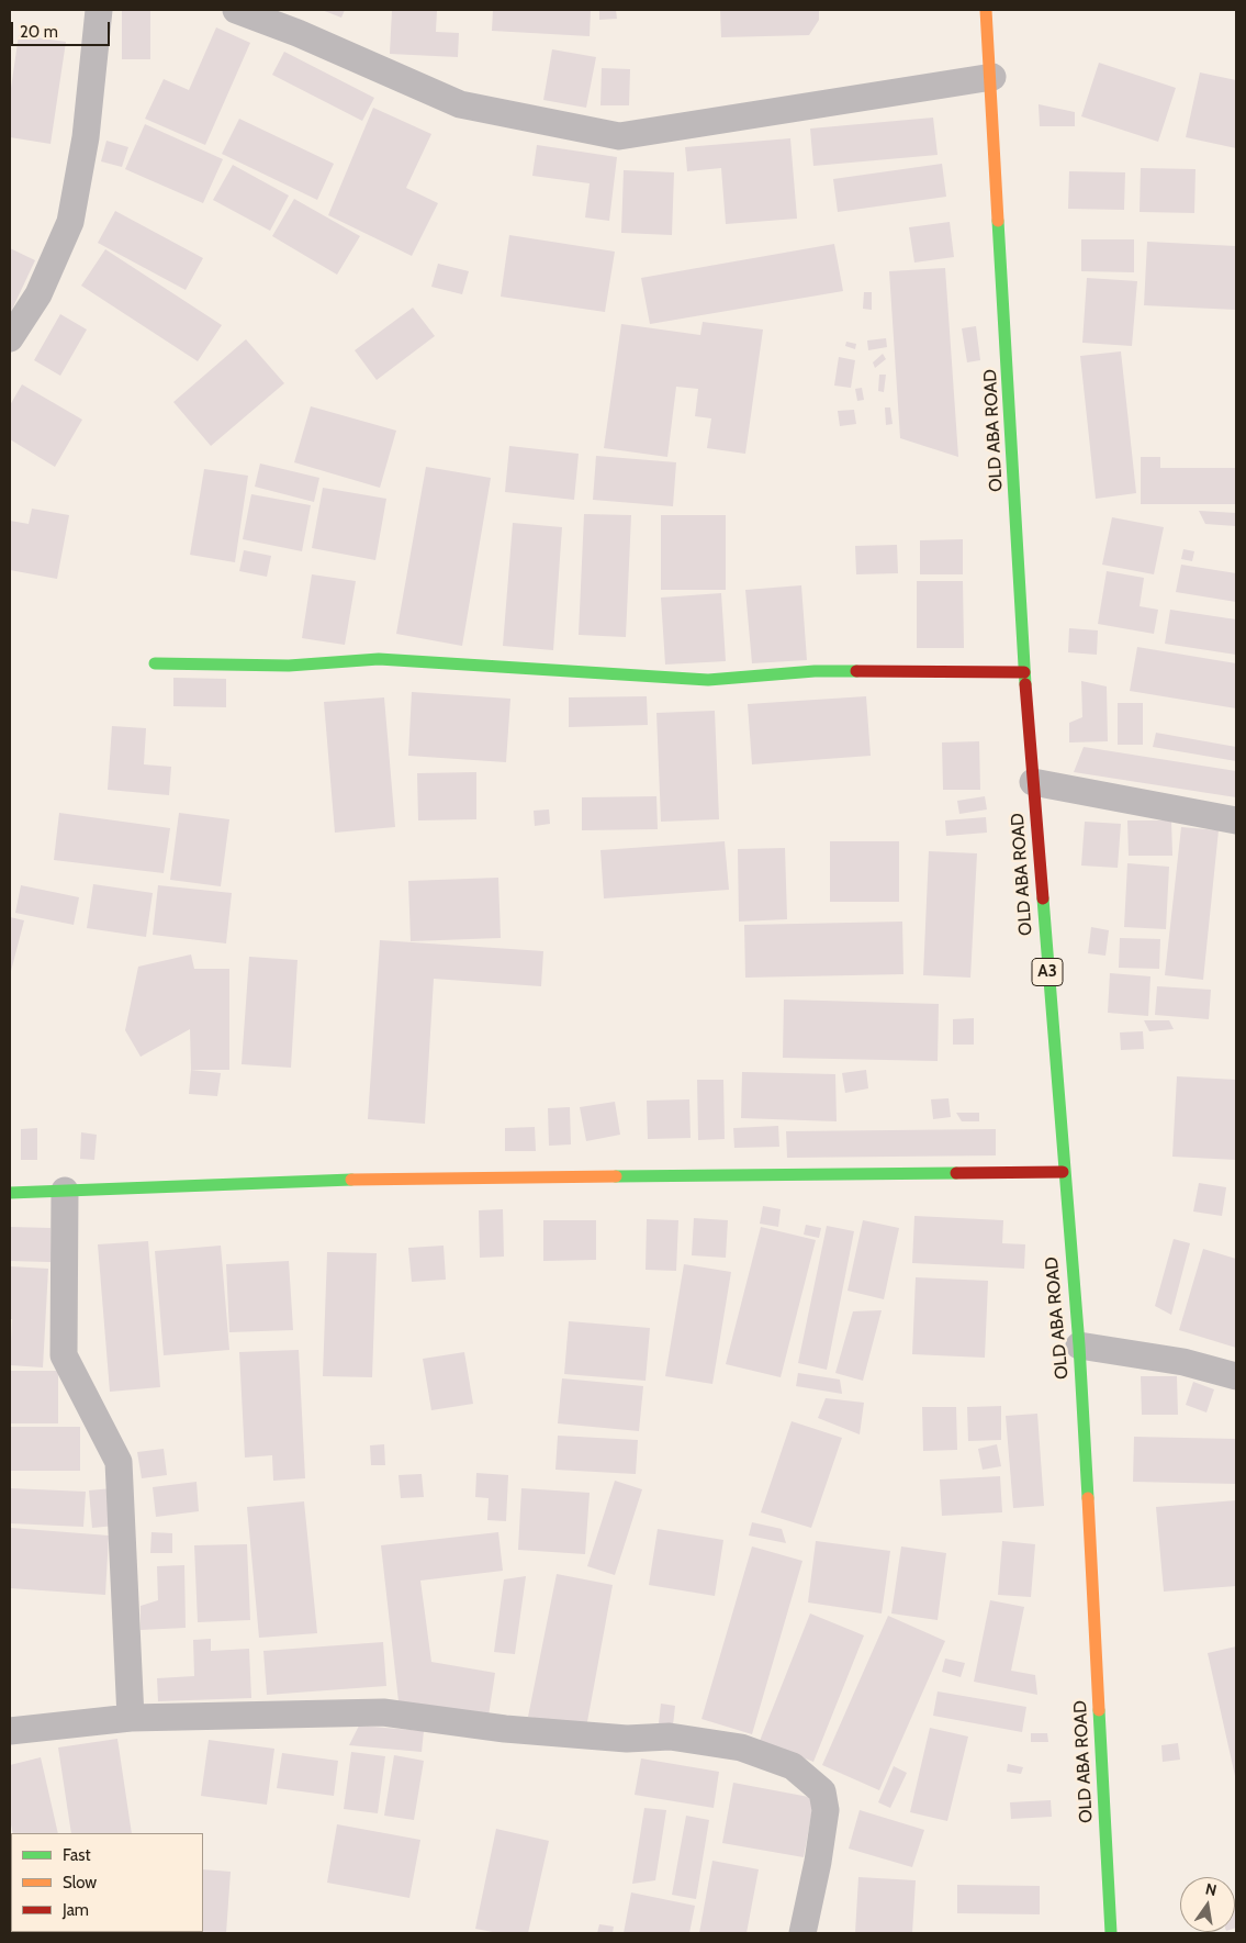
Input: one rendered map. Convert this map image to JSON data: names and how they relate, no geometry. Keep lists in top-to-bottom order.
{
  "streets": {
    "main road": ["OLD ABA ROAD", "A3"]
  },
  "legend": ["Fast", "Slow", "Jam"],
  "scale_bar": "20 m",
  "north": "top"
}
